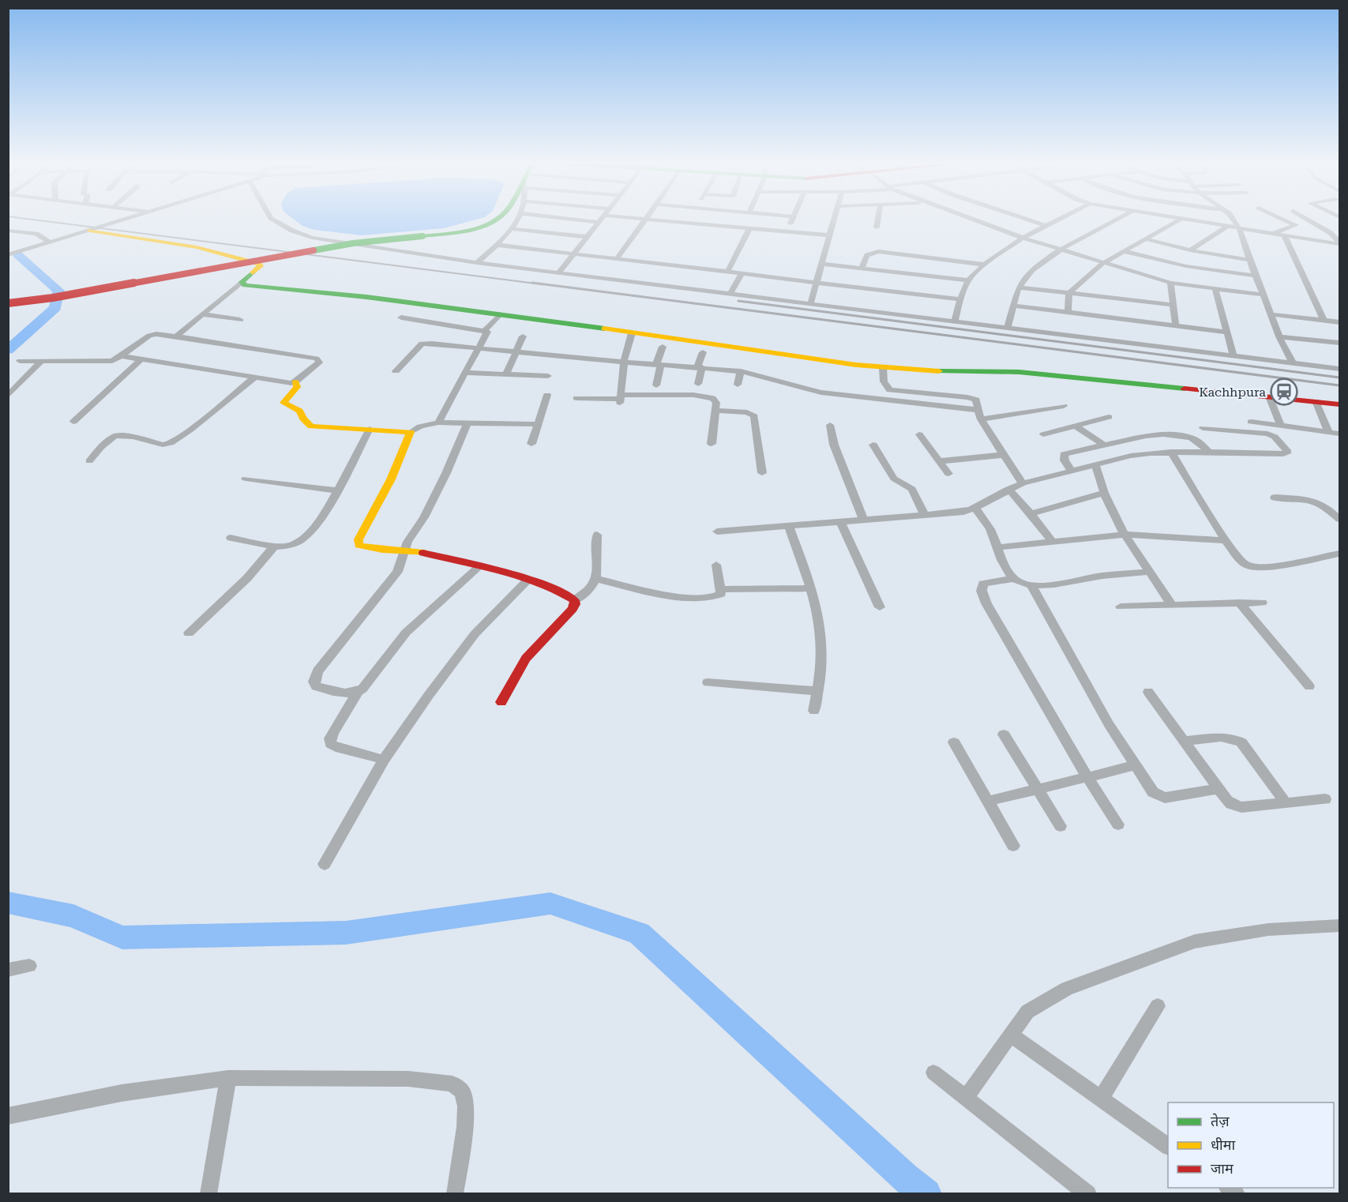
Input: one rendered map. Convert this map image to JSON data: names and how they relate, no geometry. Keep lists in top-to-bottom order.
{
  "places": {
    "station": ["Kachhpura"]
  },
  "legend": ["तेज़", "धीमा", "जाम"]
}
